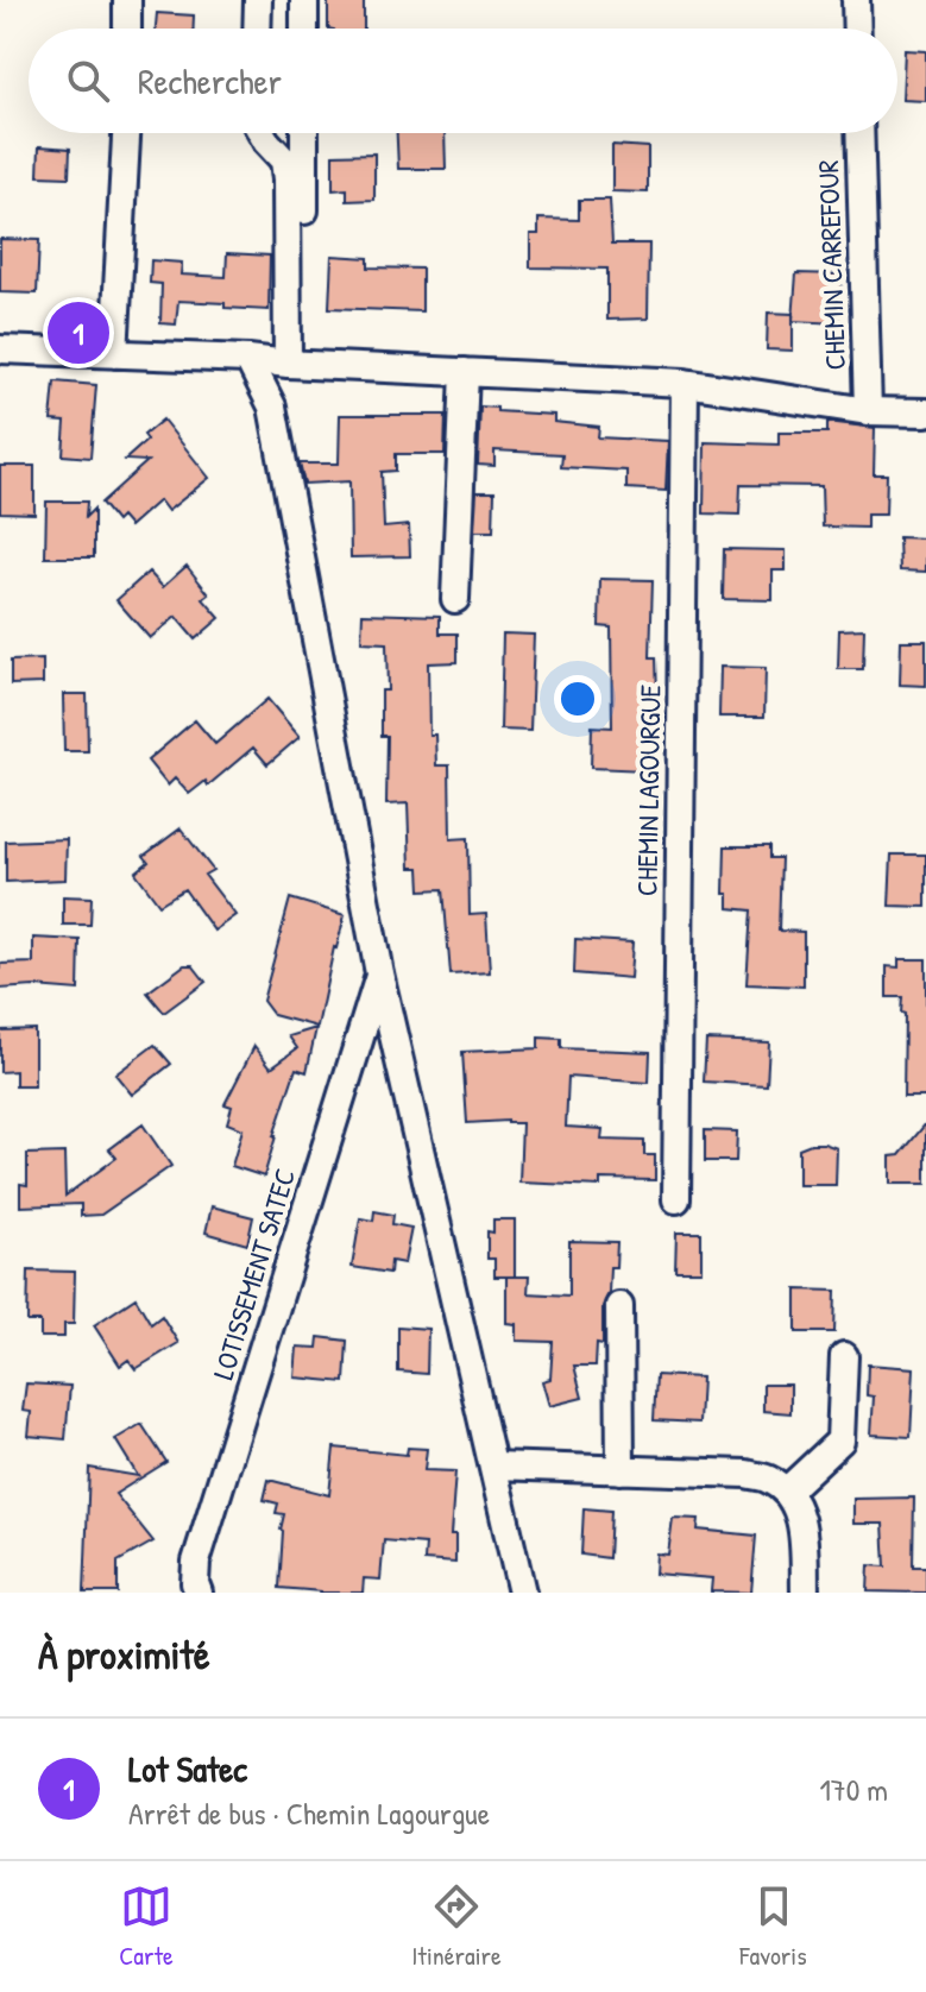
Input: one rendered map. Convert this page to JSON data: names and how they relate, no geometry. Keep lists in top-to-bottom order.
{
  "streets": {
    "street": ["CHEMIN CARREFOUR", "CHEMIN LAGOURGUE", "LOTISSEMENT SATEC"]
  },
  "page": {
    "search": "Rechercher",
    "pins": "1",
    "heading": "À proximité",
    "list": [
      {
        "mark": "1",
        "name": "Lot Satec",
        "note": "Arrêt de bus · Chemin Lagourgue",
        "value": "170 m"
      }
    ],
    "nav": ["Carte", "Itinéraire", "Favoris"]
  }
}
